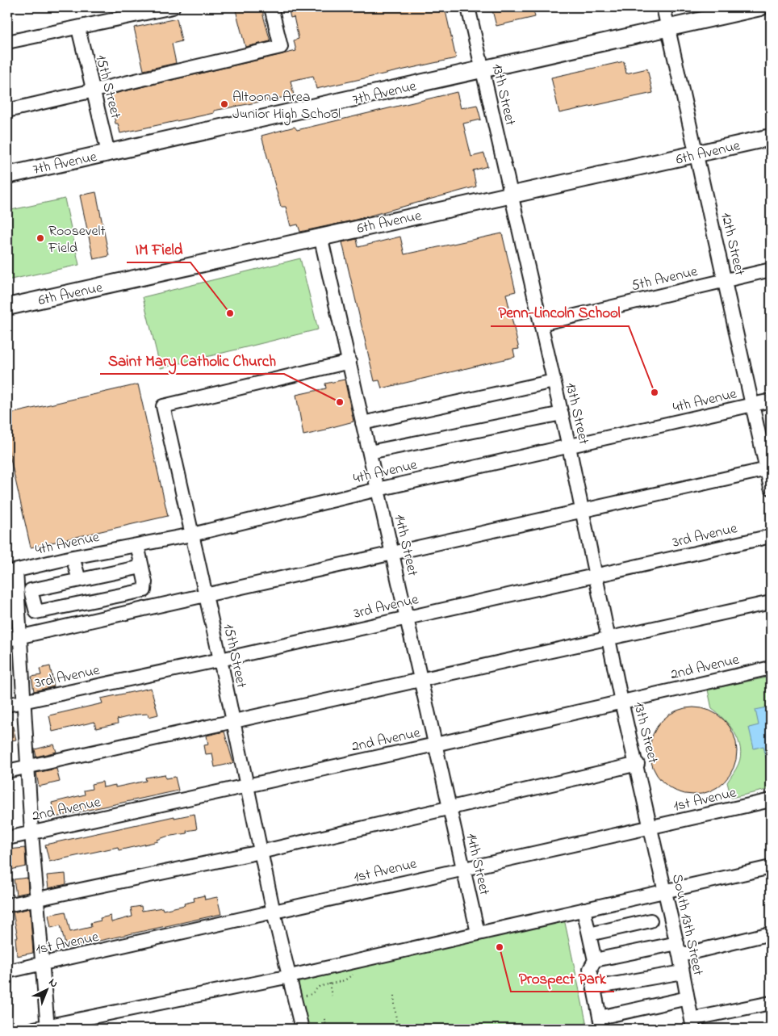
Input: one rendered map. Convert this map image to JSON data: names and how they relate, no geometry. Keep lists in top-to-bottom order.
{
  "streets": {
    "main road": ["7th Avenue", "6th Avenue"],
    "street": [
      "15th Street",
      "13th Street",
      "12th Street",
      "5th Avenue",
      "4th Avenue",
      "3rd Avenue",
      "14th Street",
      "2nd Avenue",
      "1st Avenue",
      "South 13th Street"
    ]
  },
  "crossings": [
    ["15th Street", "7th Avenue"],
    ["15th Street", "4th Avenue"],
    ["15th Street", "3rd Avenue"],
    ["15th Street", "14th Street"],
    ["15th Street", "2nd Avenue"],
    ["15th Street", "1st Avenue"],
    ["7th Avenue", "13th Street"],
    ["7th Avenue", "12th Street"],
    ["13th Street", "6th Avenue"],
    ["13th Street", "5th Avenue"],
    ["13th Street", "4th Avenue"],
    ["13th Street", "3rd Avenue"],
    ["13th Street", "2nd Avenue"],
    ["13th Street", "1st Avenue"],
    ["13th Street", "South 13th Street"],
    ["6th Avenue", "12th Street"],
    ["6th Avenue", "14th Street"],
    ["12th Street", "5th Avenue"],
    ["12th Street", "4th Avenue"],
    ["4th Avenue", "14th Street"],
    ["3rd Avenue", "14th Street"],
    ["14th Street", "2nd Avenue"],
    ["14th Street", "1st Avenue"],
    ["1st Avenue", "South 13th Street"]
  ],
  "places": [
    "Altoona Area Junior High School",
    "Roosevelt Field",
    "IM Field",
    "Penn-Lincoln School",
    "Saint Mary Catholic Church",
    "Prospect Park"
  ],
  "north": "top right"
}
